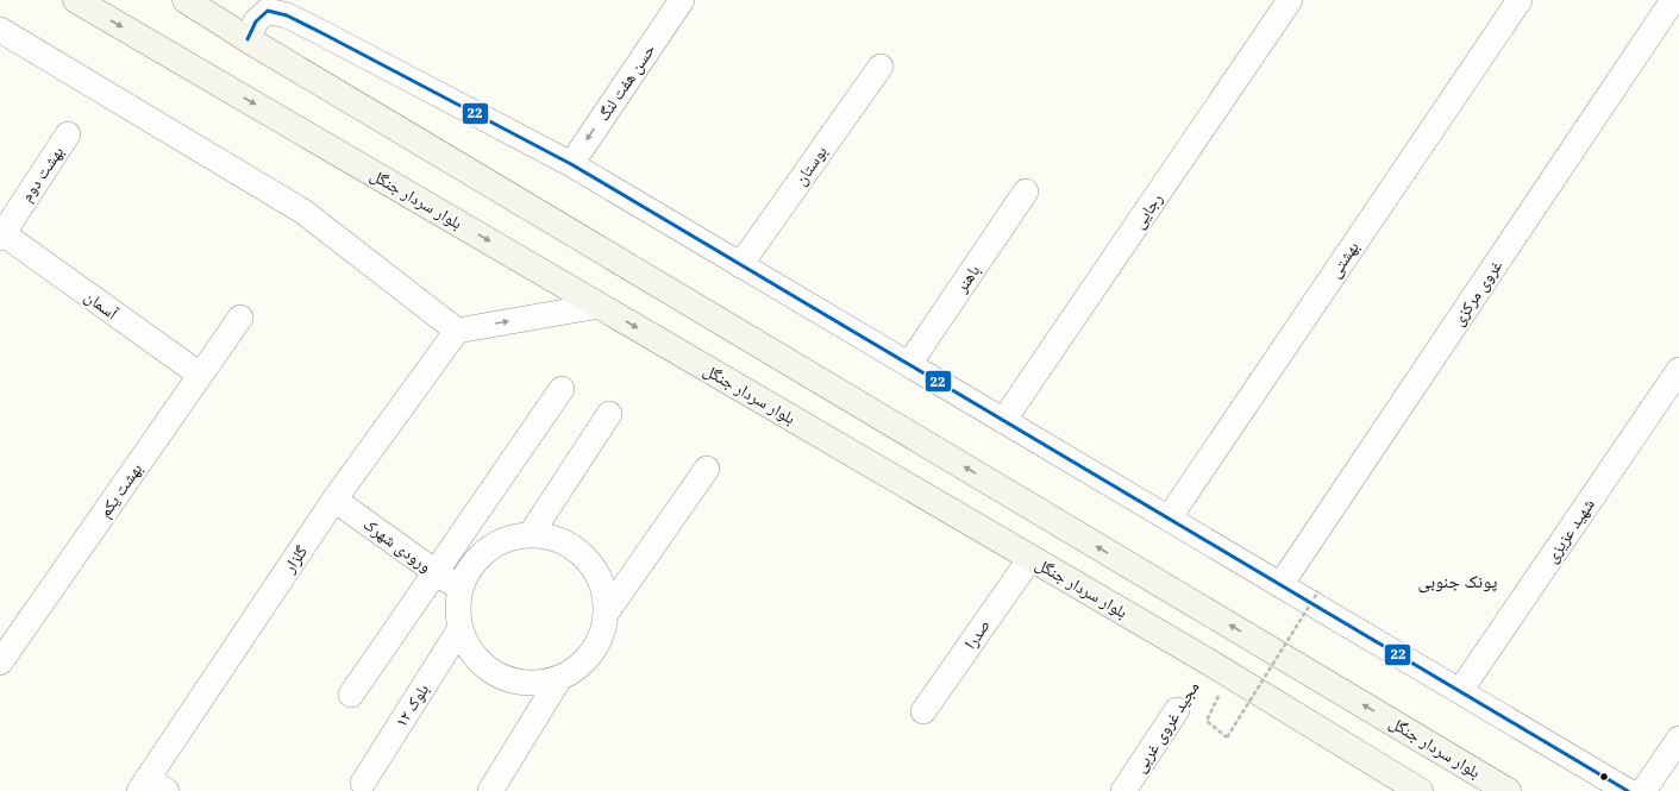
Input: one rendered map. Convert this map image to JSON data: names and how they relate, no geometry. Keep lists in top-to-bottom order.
{
  "streets": {
    "main road": ["بلوار سردار جنگل"],
    "street": [
      "حسن هفت لنگ",
      "بوستان",
      "بهشت دوم",
      "رجایی",
      "بهشتی",
      "باهنر",
      "غروی مرکزی",
      "آسمان",
      "بهشت یکم",
      "شهید عزیزی",
      "ورودی شهرک",
      "گلزار",
      "صدرا",
      "بلوک ۱۲",
      "مجید غروی غربی"
    ]
  },
  "crossings": [
    ["بهشت دوم", "آسمان"],
    ["بلوار سردار جنگل", "صدرا"],
    ["آسمان", "بهشت یکم"],
    ["ورودی شهرک", "گلزار"],
    ["ورودی شهرک", "بلوک ۱۲"]
  ],
  "one_way": ["حسن هفت لنگ"],
  "districts": ["پونک جنوبی"],
  "lines": ["transit line 22"]
}
